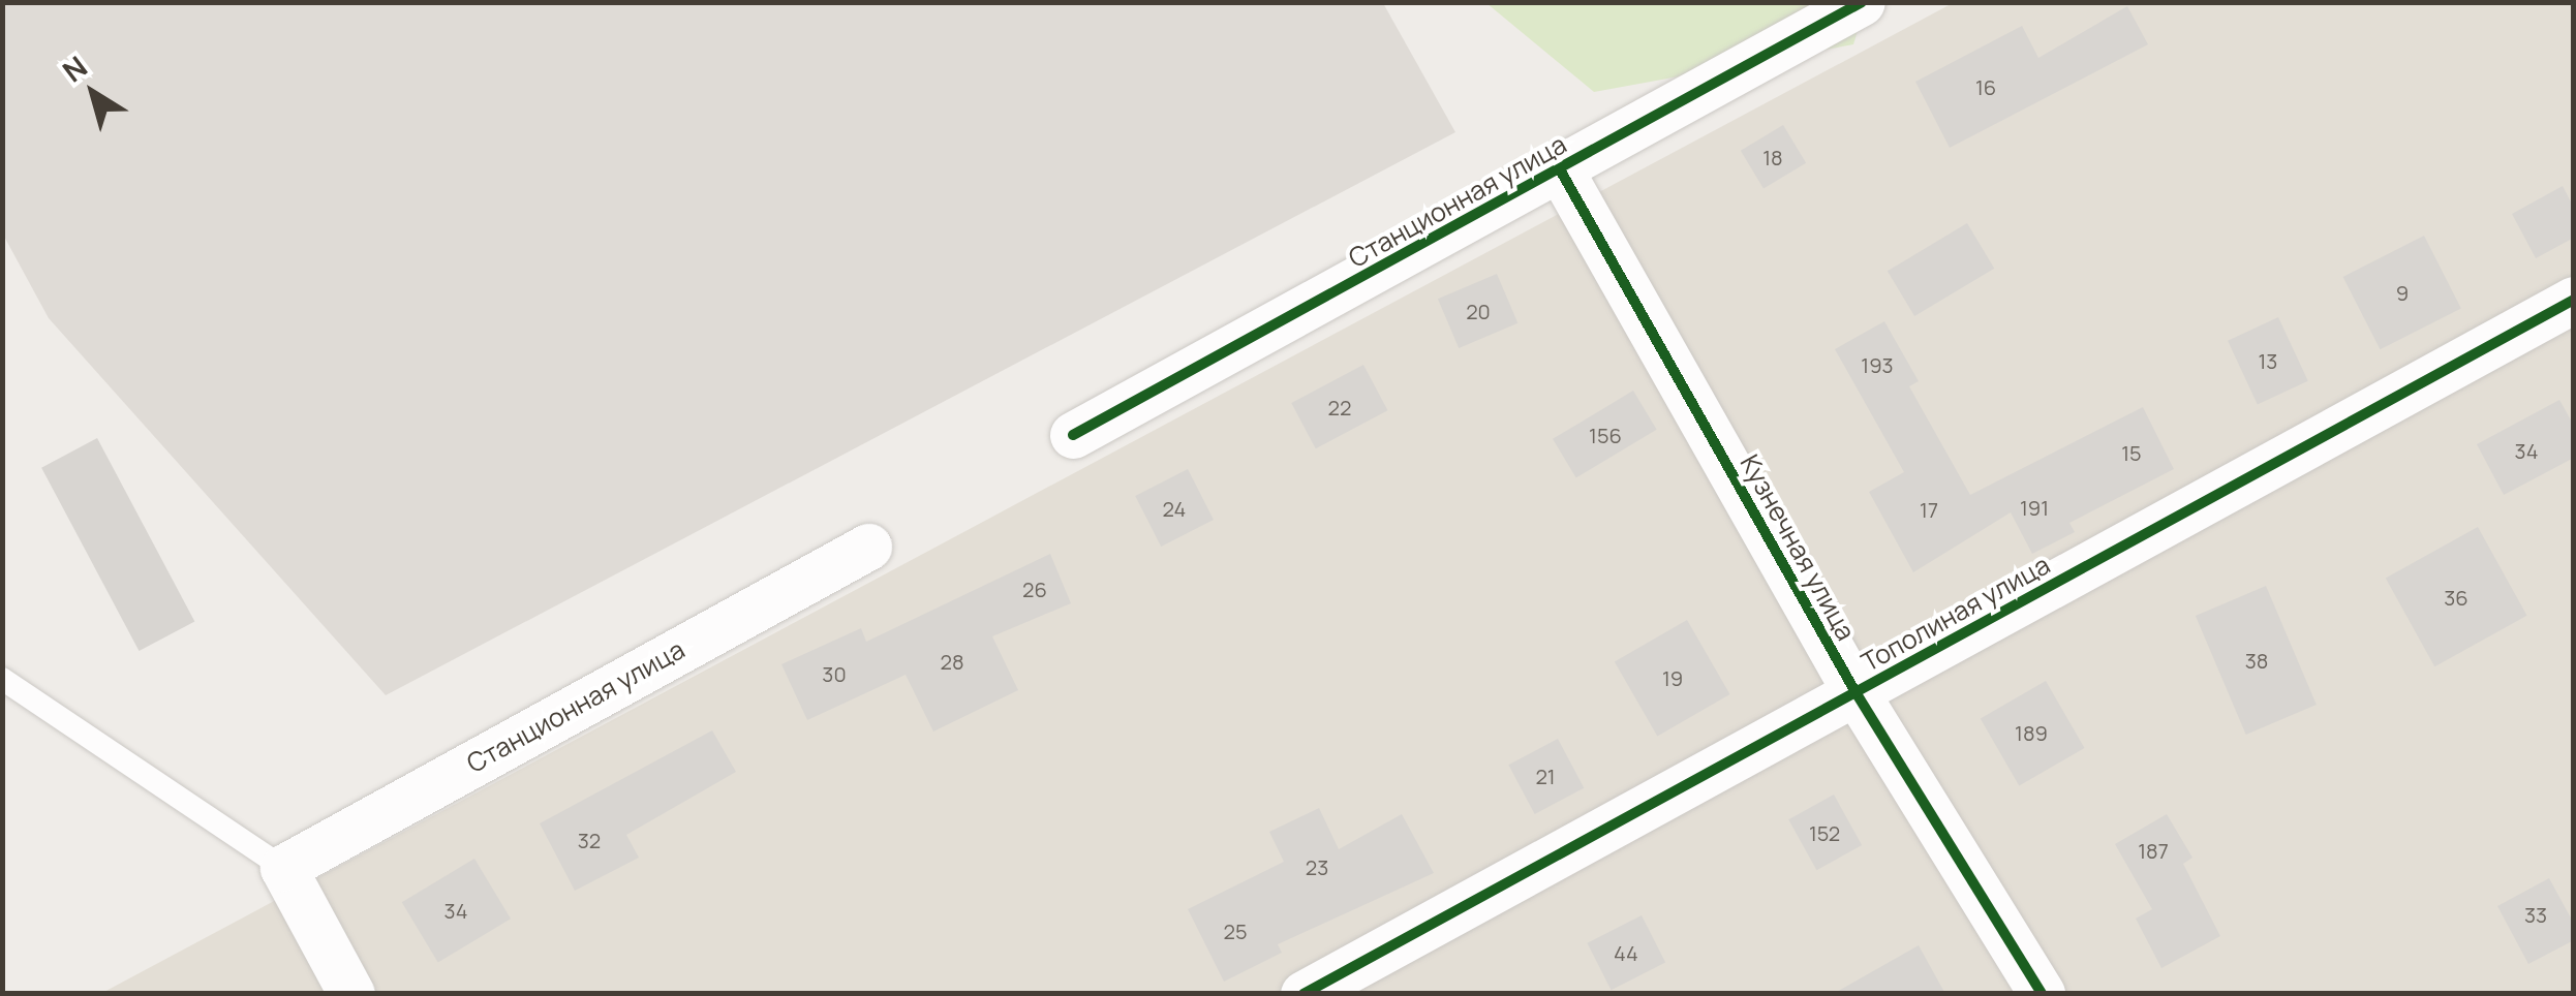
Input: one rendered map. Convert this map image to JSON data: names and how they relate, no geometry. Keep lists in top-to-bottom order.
{
  "streets": {
    "street": ["Станционная улица", "Кузнечная улица", "Тополиная улица"]
  },
  "crossings": [
    ["Станционная улица", "Кузнечная улица"],
    ["Кузнечная улица", "Тополиная улица"]
  ],
  "house_numbers": [
    "16",
    "18",
    "9",
    "20",
    "13",
    "193",
    "22",
    "156",
    "34",
    "15",
    "191",
    "24",
    "17",
    "26",
    "36",
    "38",
    "28",
    "30",
    "19",
    "189",
    "21",
    "152",
    "32",
    "187",
    "23",
    "34",
    "33",
    "25",
    "44"
  ],
  "north": "top left"
}
